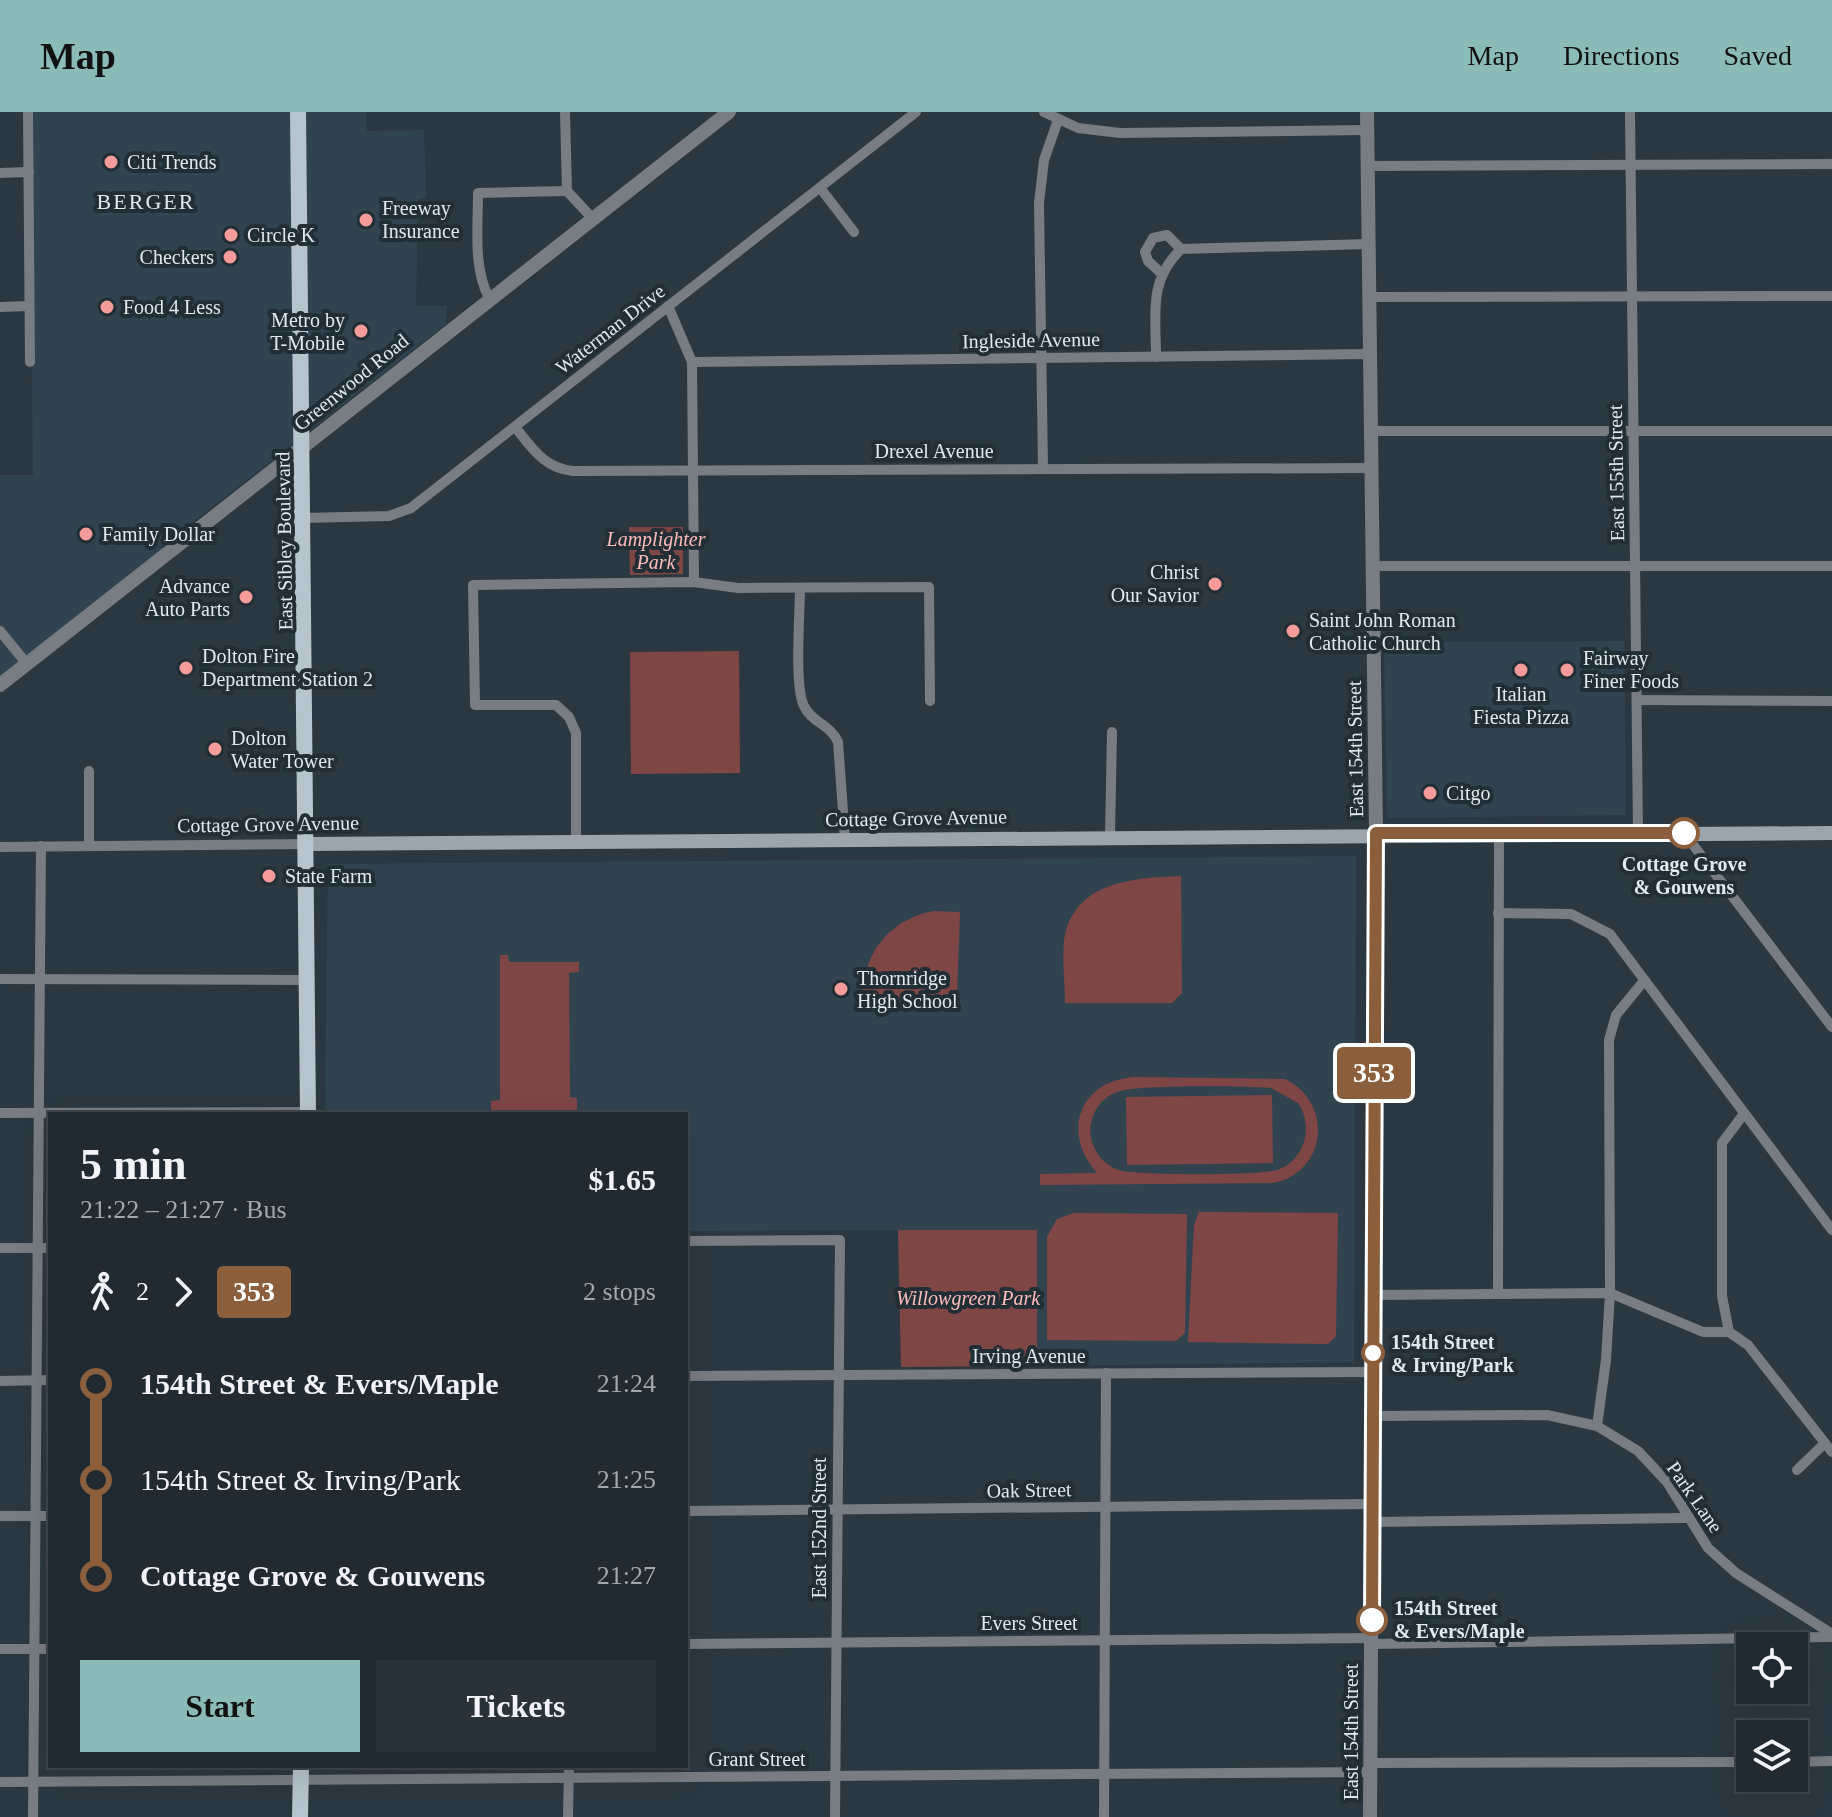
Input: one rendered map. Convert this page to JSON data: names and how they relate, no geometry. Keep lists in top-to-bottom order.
{
  "streets": {
    "main road": ["East Sibley Boulevard", "Cottage Grove Avenue"],
    "street": [
      "Waterman Drive",
      "Ingleside Avenue",
      "Greenwood Road",
      "Drexel Avenue",
      "East 155th Street",
      "East 154th Street",
      "Irving Avenue",
      "Oak Street",
      "Park Lane",
      "East 152nd Street",
      "Evers Street",
      "Grant Street"
    ]
  },
  "crossings": [
    ["Waterman Drive", "Drexel Avenue"],
    ["Waterman Drive", "East Sibley Boulevard"],
    ["Ingleside Avenue", "East 154th Street"],
    ["Greenwood Road", "East Sibley Boulevard"],
    ["Drexel Avenue", "East 154th Street"],
    ["East 155th Street", "Cottage Grove Avenue"],
    ["East Sibley Boulevard", "Cottage Grove Avenue"],
    ["East 154th Street", "Cottage Grove Avenue"],
    ["East 154th Street", "Irving Avenue"],
    ["East 154th Street", "Oak Street"],
    ["East 154th Street", "Park Lane"],
    ["East 154th Street", "Evers Street"],
    ["East 154th Street", "Grant Street"],
    ["Irving Avenue", "East 152nd Street"],
    ["Oak Street", "East 152nd Street"],
    ["Park Lane", "Evers Street"],
    ["East 152nd Street", "Evers Street"],
    ["East 152nd Street", "Grant Street"]
  ],
  "districts": ["BERGER"],
  "parks": ["Lamplighter Park", "Willowgreen Park"],
  "places": [
    "Citi Trends",
    "Freeway Insurance",
    "Circle K",
    "Checkers",
    "Food 4 Less",
    "Metro by T-Mobile",
    "Family Dollar",
    "Christ Our Savior",
    "Advance Auto Parts",
    "Saint John Roman Catholic Church",
    "Dolton Fire Department Station 2",
    "Italian Fiesta Pizza",
    "Fairway Finer Foods",
    "Dolton Water Tower",
    "Citgo",
    "Cottage Grove & Gouwens",
    "State Farm",
    "Thornridge High School",
    "154th Street & Irving/Park",
    "154th Street & Evers/Maple"
  ],
  "lines": ["bus line 353"],
  "page": {
    "header": "Map",
    "nav": ["Map", "Directions", "Saved"],
    "on_map": "353",
    "heading": ["5 min", "21:22 – 21:27 · Bus", "$1.65"],
    "legs": ["2", "353", "2 stops"],
    "list": [
      {
        "name": "154th Street & Evers/Maple",
        "value": "21:24"
      },
      {
        "name": "154th Street & Irving/Park",
        "value": "21:25"
      },
      {
        "name": "Cottage Grove & Gouwens",
        "value": "21:27"
      }
    ],
    "buttons": ["Start", "Tickets"]
  }
}
